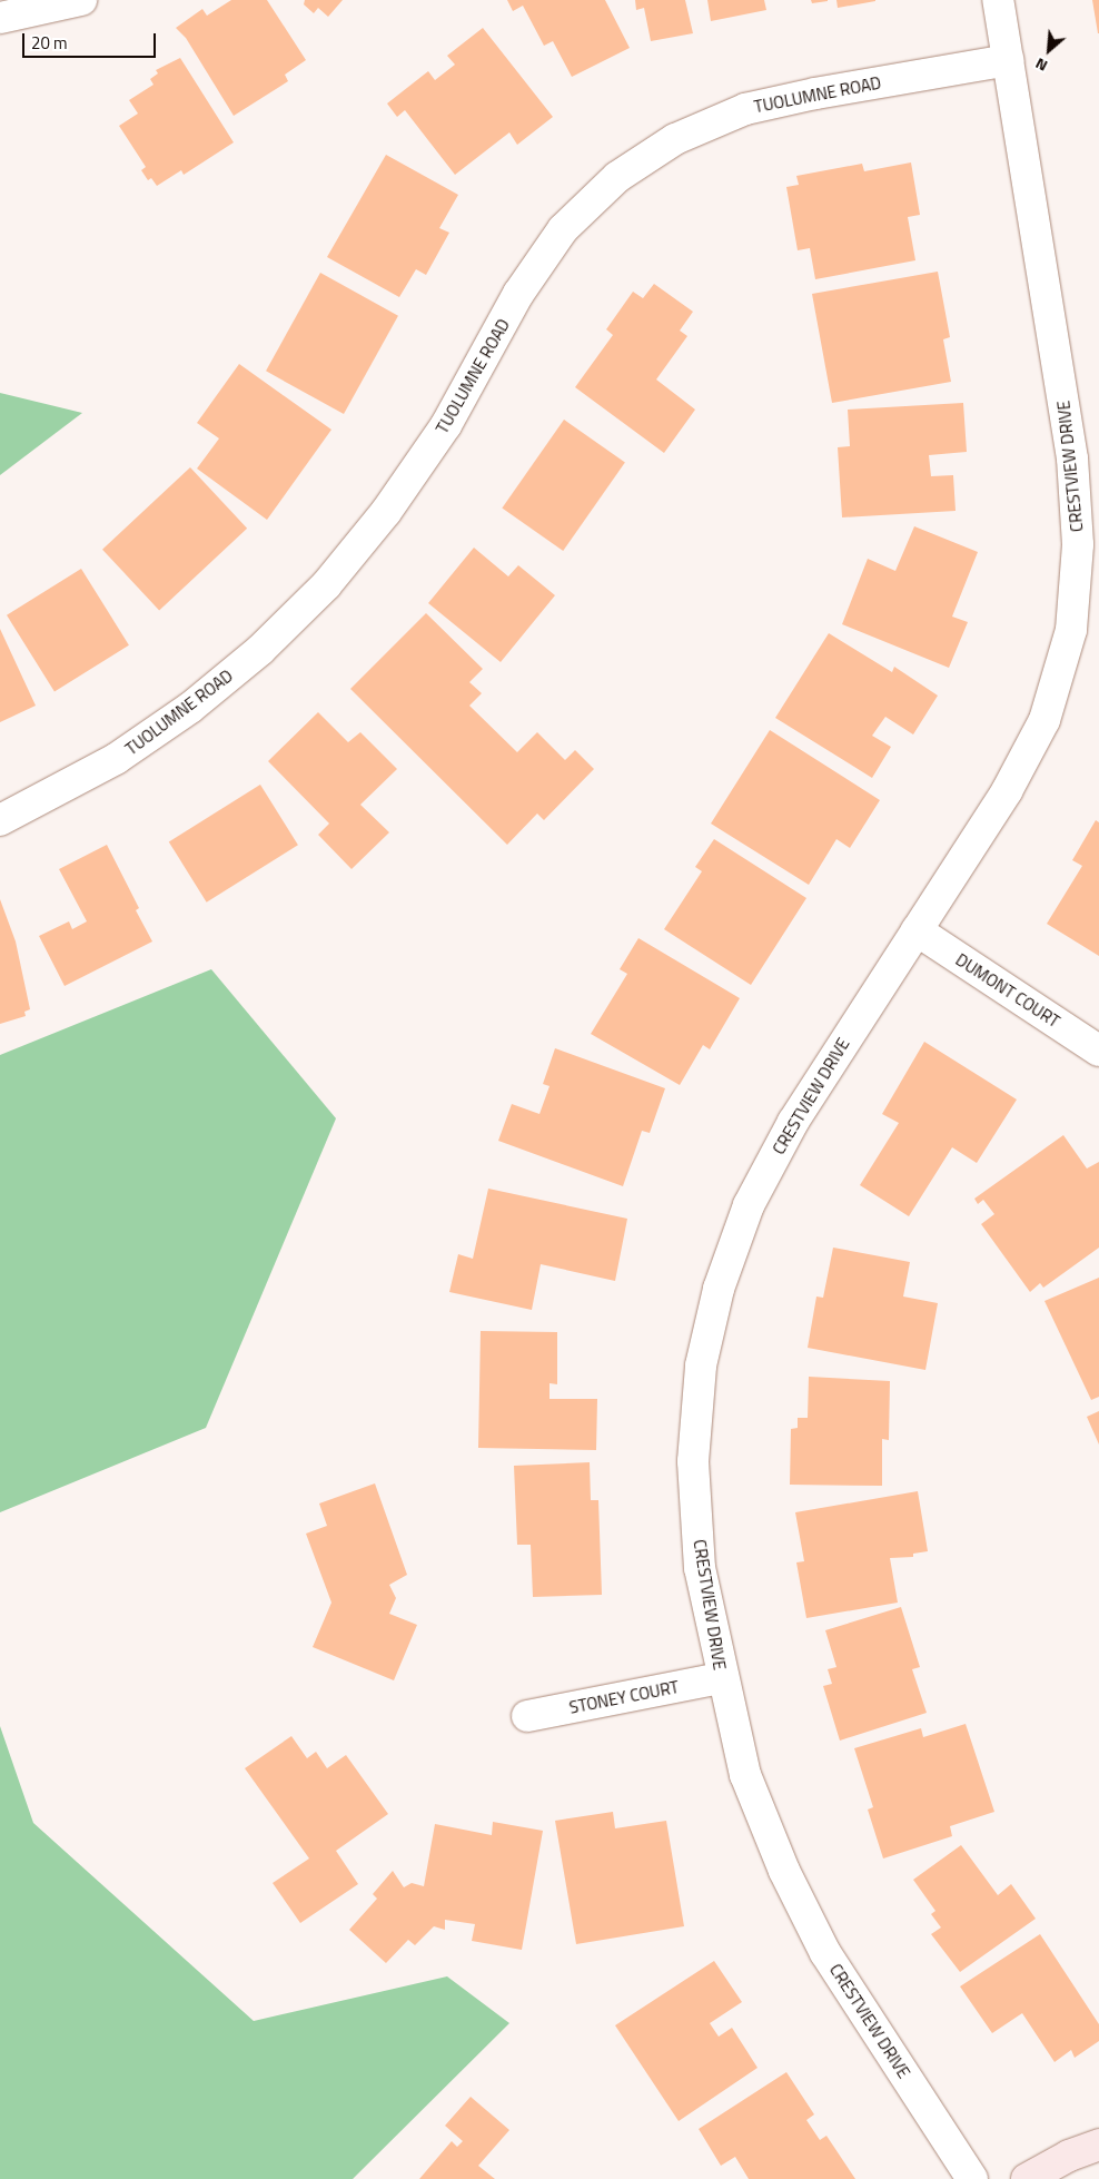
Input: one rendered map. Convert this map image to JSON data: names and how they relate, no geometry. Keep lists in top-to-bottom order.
{
  "streets": {
    "street": [
      "TUOLUMNE ROAD",
      "CRESTVIEW DRIVE",
      "DUMONT COURT",
      "STONEY COURT"
    ]
  },
  "crossings": [
    ["TUOLUMNE ROAD", "CRESTVIEW DRIVE"],
    ["CRESTVIEW DRIVE", "DUMONT COURT"],
    ["CRESTVIEW DRIVE", "STONEY COURT"]
  ],
  "scale_bar": "20 m",
  "north": "bottom left"
}
